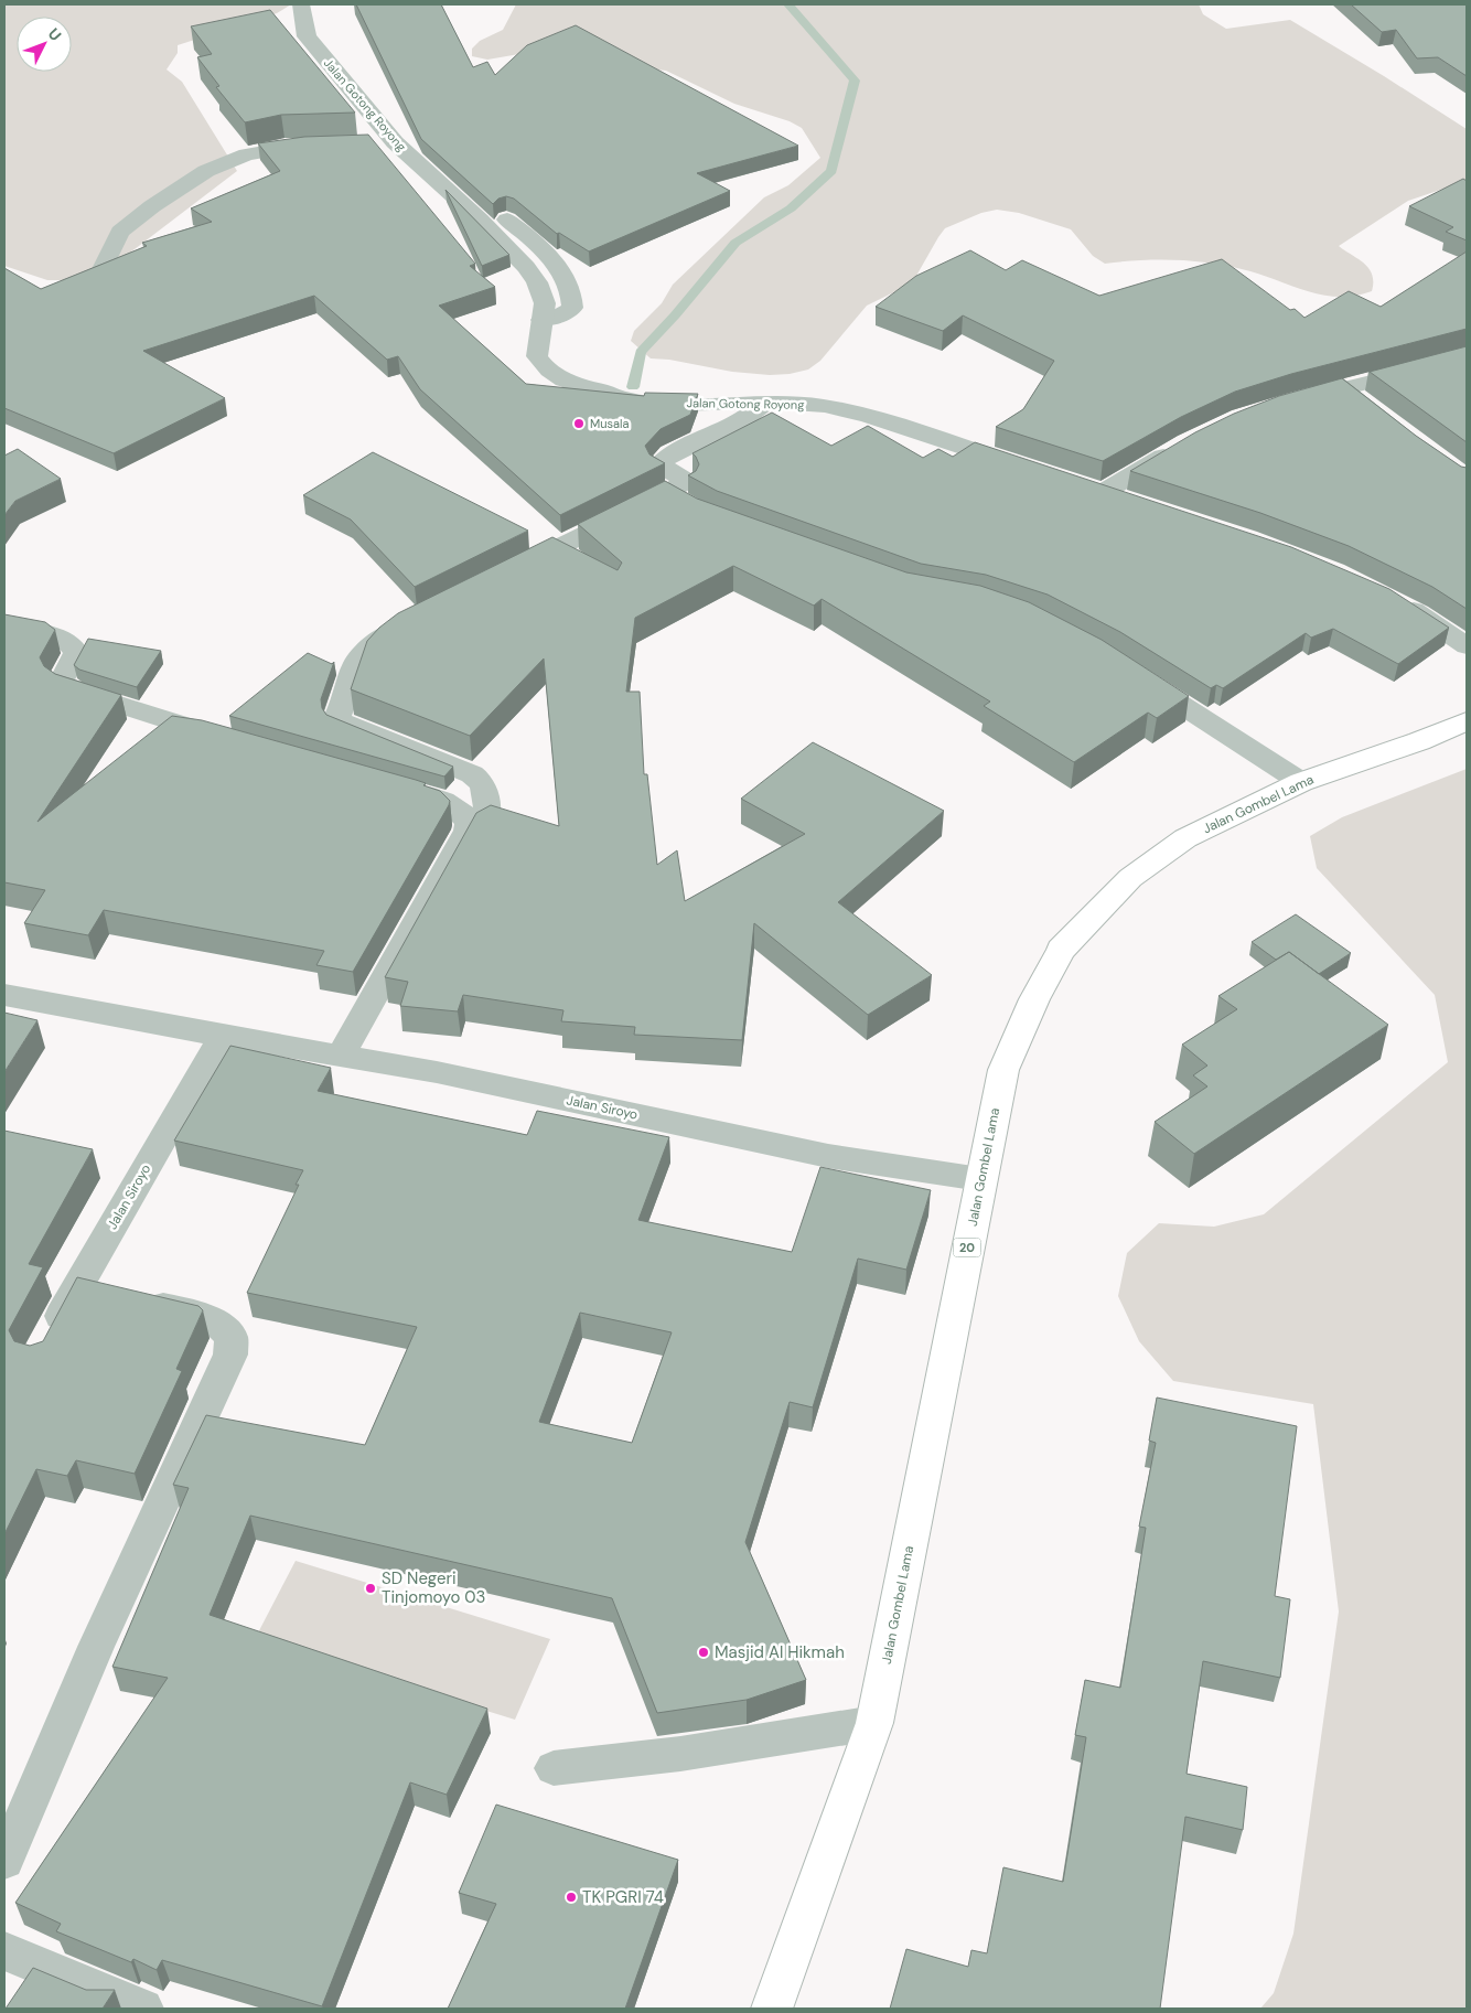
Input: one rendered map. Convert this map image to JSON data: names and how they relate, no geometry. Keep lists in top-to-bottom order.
{
  "streets": {
    "highway": ["Jalan Gombel Lama", "20"],
    "street": ["Jalan Gotong Royong", "Jalan Siroyo"]
  },
  "crossings": [
    ["Jalan Gombel Lama", "Jalan Siroyo"]
  ],
  "places": [
    "Musala",
    "SD Negeri Tinjomoyo 03",
    "Masjid Al Hikmah",
    "TK PGRI 74"
  ],
  "north": "top right"
}
